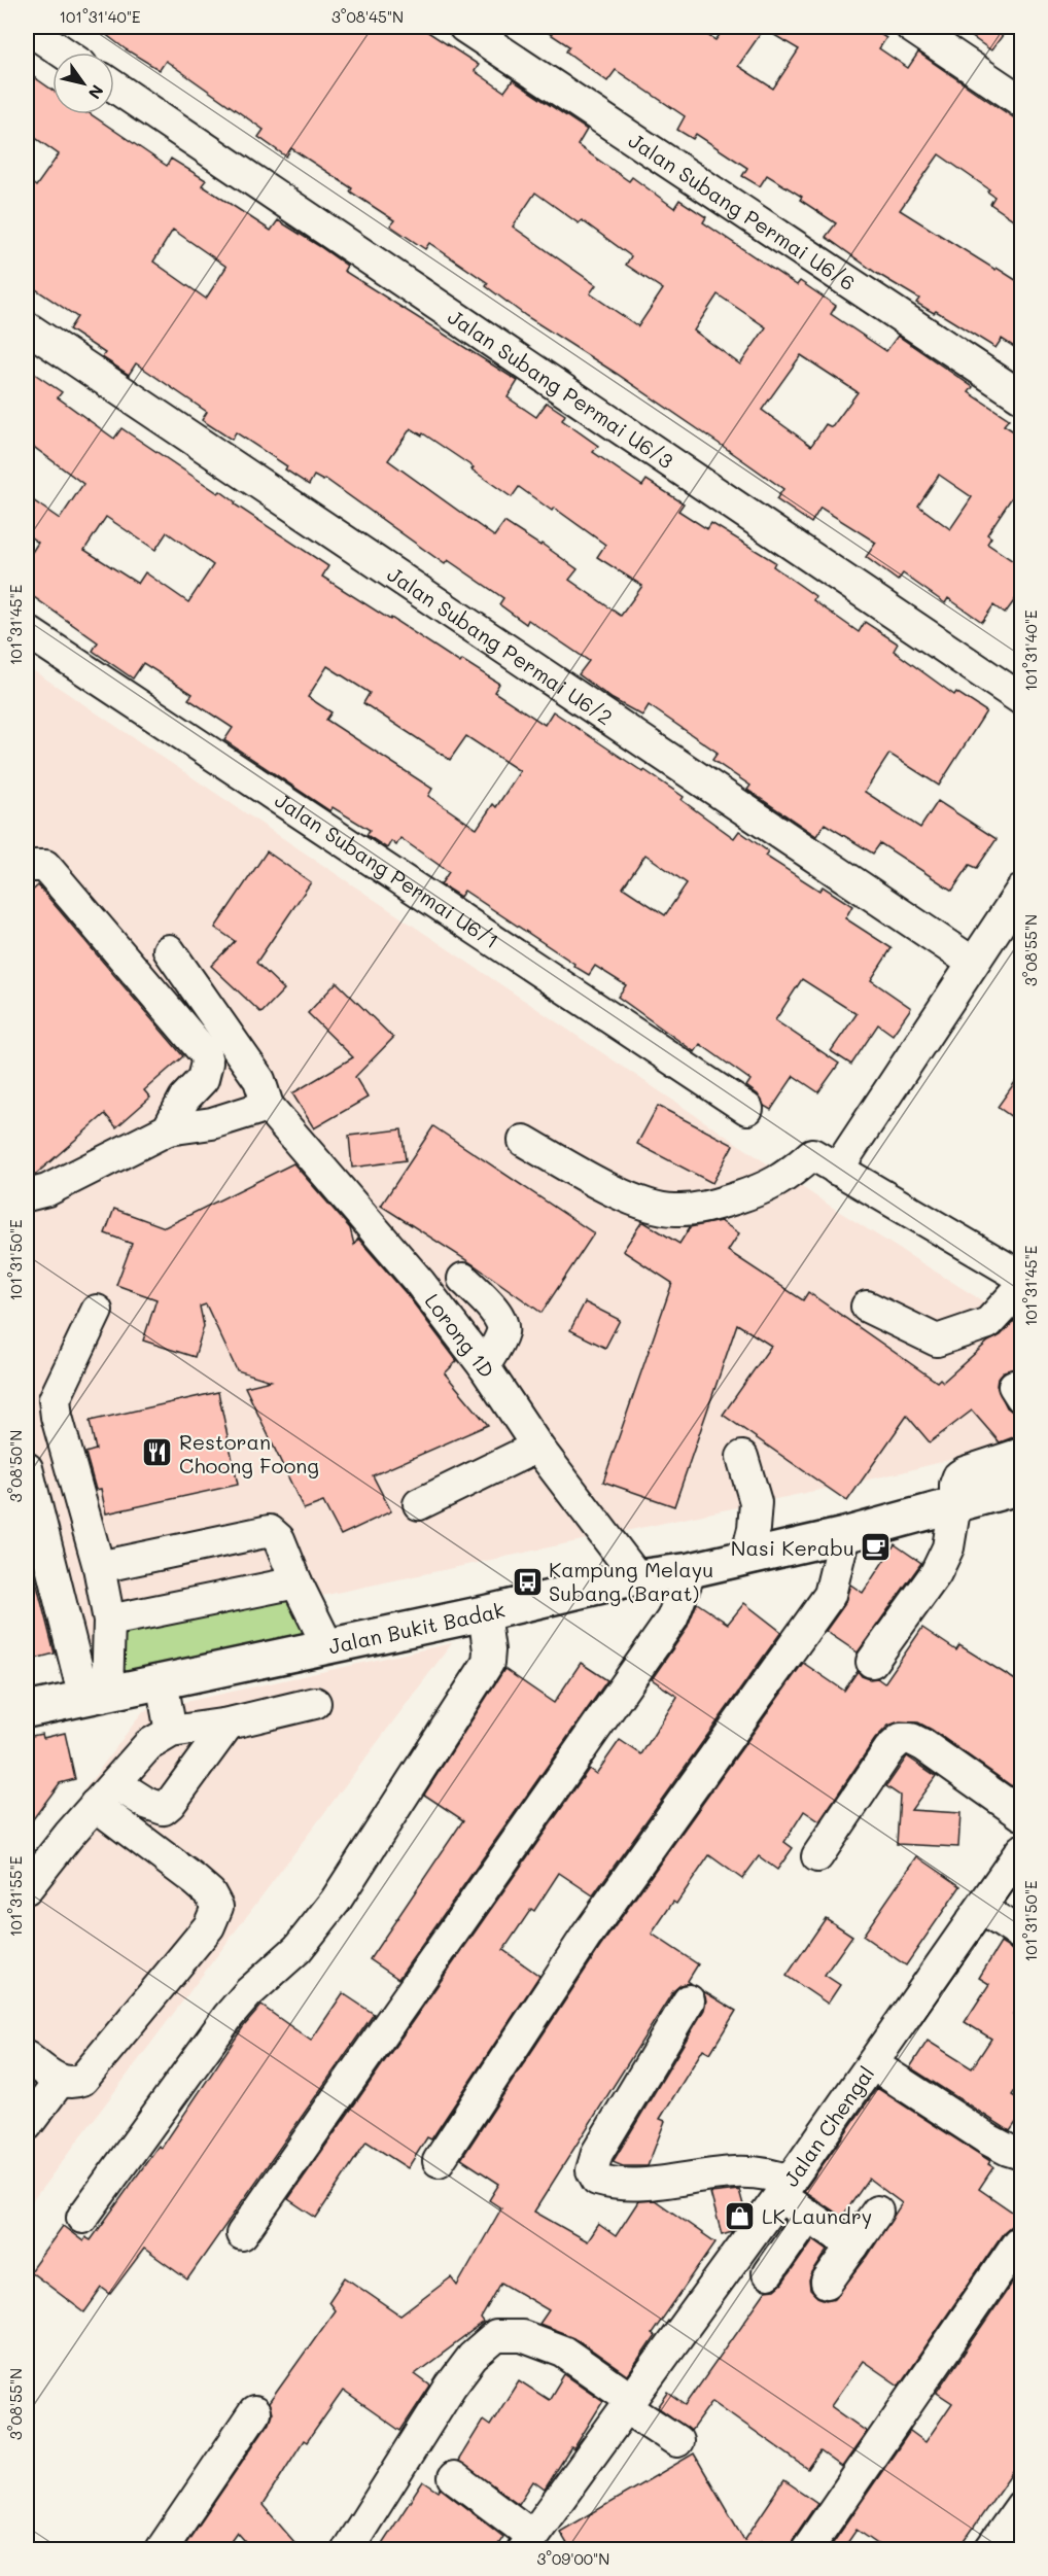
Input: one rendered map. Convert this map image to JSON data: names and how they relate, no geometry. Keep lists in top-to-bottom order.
{
  "streets": {
    "main road": ["Jalan Bukit Badak"],
    "street": [
      "Jalan Subang Permai U6/6",
      "Jalan Subang Permai U6/3",
      "Jalan Subang Permai U6/2",
      "Jalan Subang Permai U6/1",
      "Lorong 1D",
      "Jalan Chengal"
    ]
  },
  "crossings": [
    ["Lorong 1D", "Jalan Bukit Badak"]
  ],
  "places": {
    "restaurant": ["Restoran Choong Foong"],
    "cafe": ["Nasi Kerabu"],
    "bus stop": ["Kampung Melayu Subang (Barat)"],
    "shop": ["LK Laundry"]
  },
  "north": "bottom right",
  "coordinates": [
    "101°31'40\"E",
    "3°08'45\"N",
    "101°31'45\"E",
    "3°08'55\"N",
    "101°31'50\"E",
    "3°08'50\"N",
    "101°31'55\"E",
    "3°09'00\"N"
  ]
}
